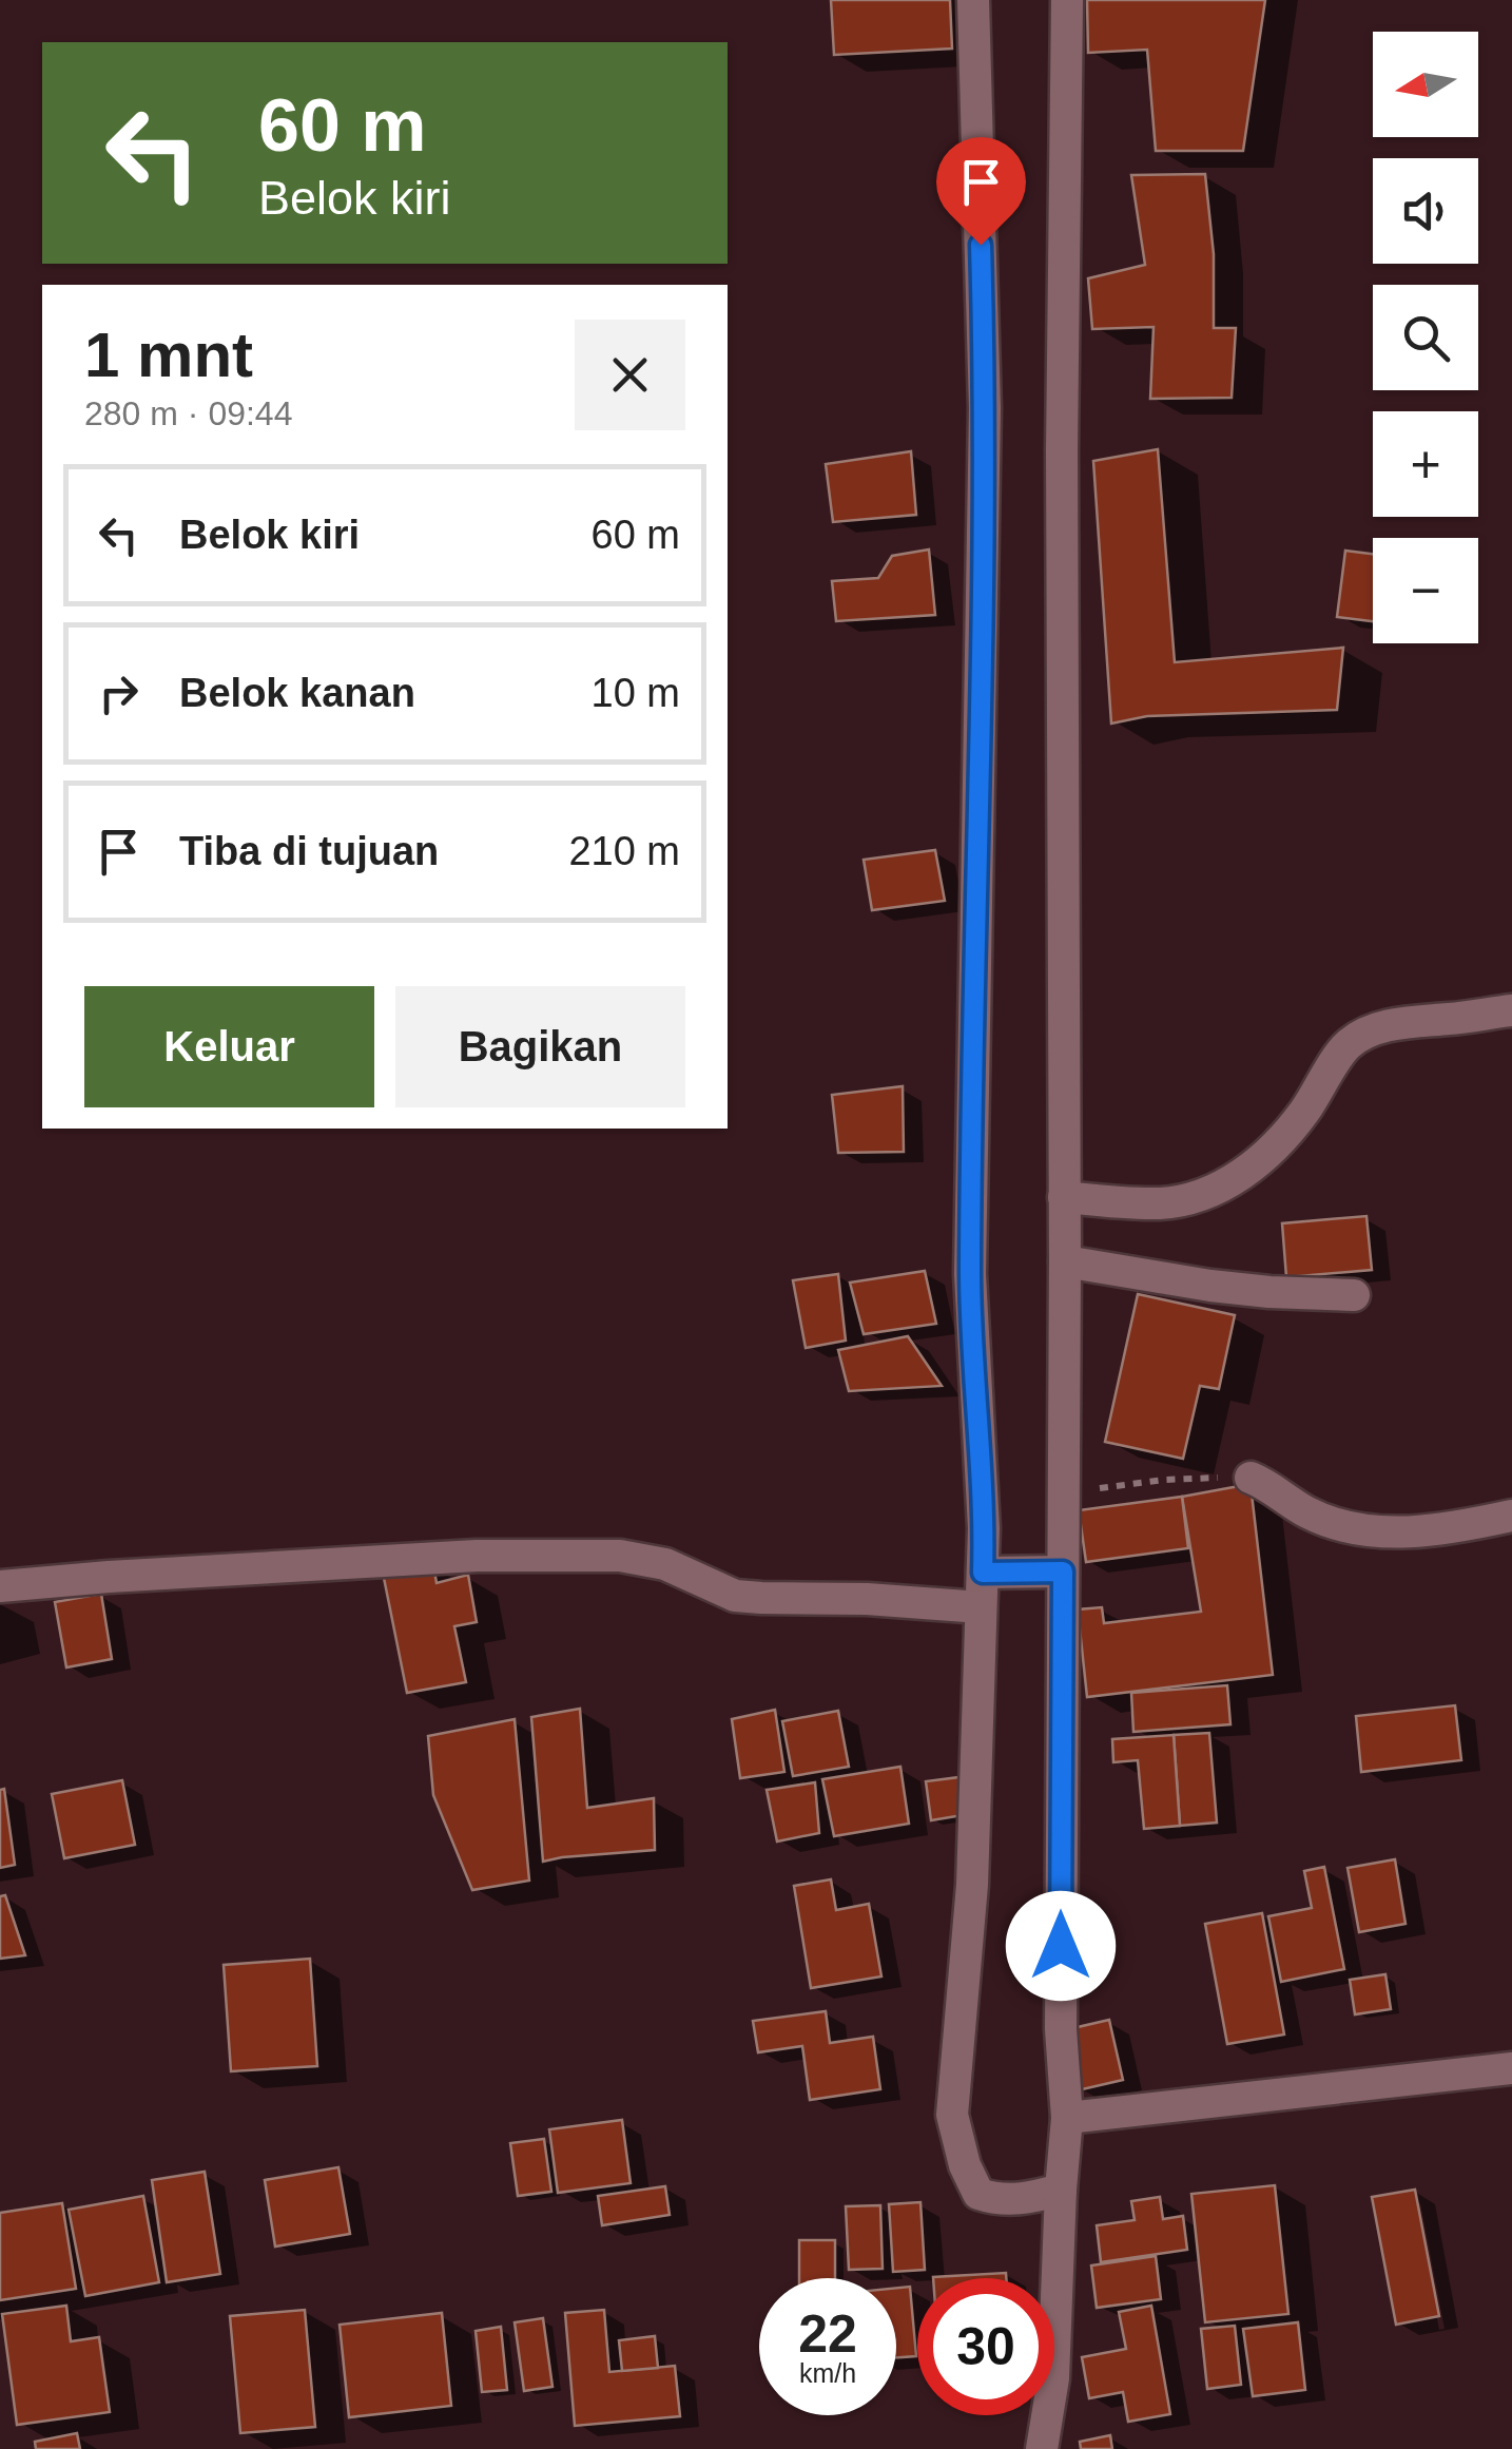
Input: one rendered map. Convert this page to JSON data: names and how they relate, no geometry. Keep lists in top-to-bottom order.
{
  "north": "left",
  "page": {
    "map_buttons": ["+", "−"],
    "turn": ["60 m", "Belok kiri"],
    "heading": ["1 mnt", "280 m · 09:44"],
    "list": [
      {
        "name": "Belok kiri",
        "value": "60 m"
      },
      {
        "name": "Belok kanan",
        "value": "10 m"
      },
      {
        "name": "Tiba di tujuan",
        "value": "210 m"
      }
    ],
    "buttons": ["Keluar", "Bagikan"],
    "speed": "22 km/h",
    "limit": "30"
  }
}
